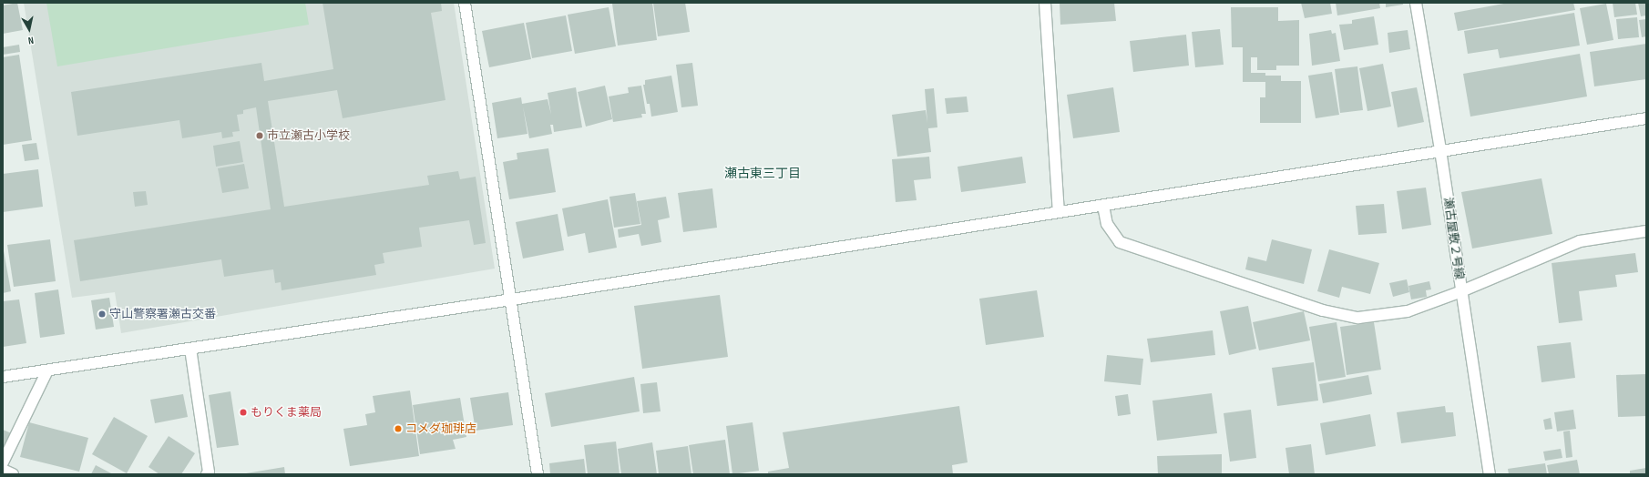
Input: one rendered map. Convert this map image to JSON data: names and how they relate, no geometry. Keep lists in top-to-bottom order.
{
  "streets": {
    "street": ["瀬古屋敷２号線"]
  },
  "districts": ["瀬古東三丁目"],
  "places": [
    "市立瀬古小学校",
    "守山警察署瀬古交番",
    "もりくま薬局",
    "コメダ珈琲店"
  ],
  "north": "bottom"
}
